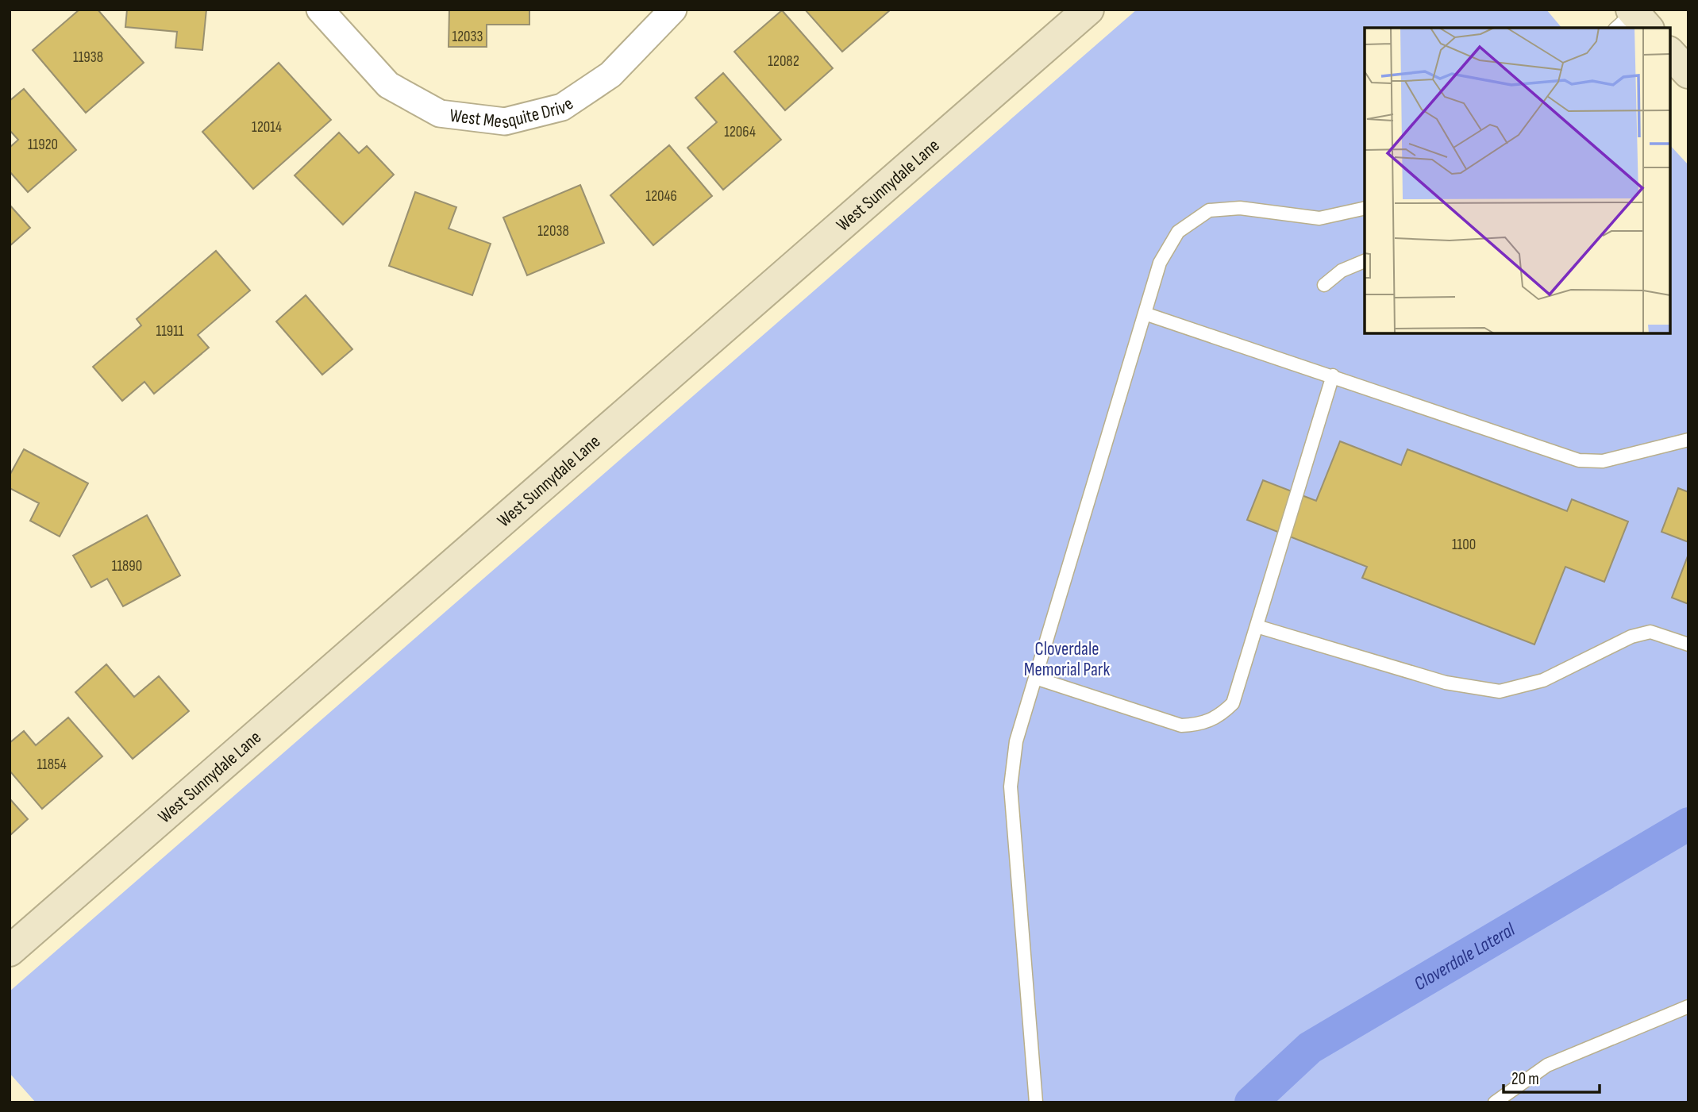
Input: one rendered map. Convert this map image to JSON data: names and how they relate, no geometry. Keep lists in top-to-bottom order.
{
  "streets": {
    "street": ["West Mesquite Drive", "West Sunnydale Lane"]
  },
  "water": ["Cloverdale Lateral"],
  "parks": ["Cloverdale Memorial Park"],
  "house_numbers": [
    "12033",
    "11938",
    "12082",
    "12014",
    "12064",
    "11920",
    "12046",
    "12038",
    "11911",
    "1100",
    "11890",
    "11854"
  ],
  "scale_bar": "20 m"
}
